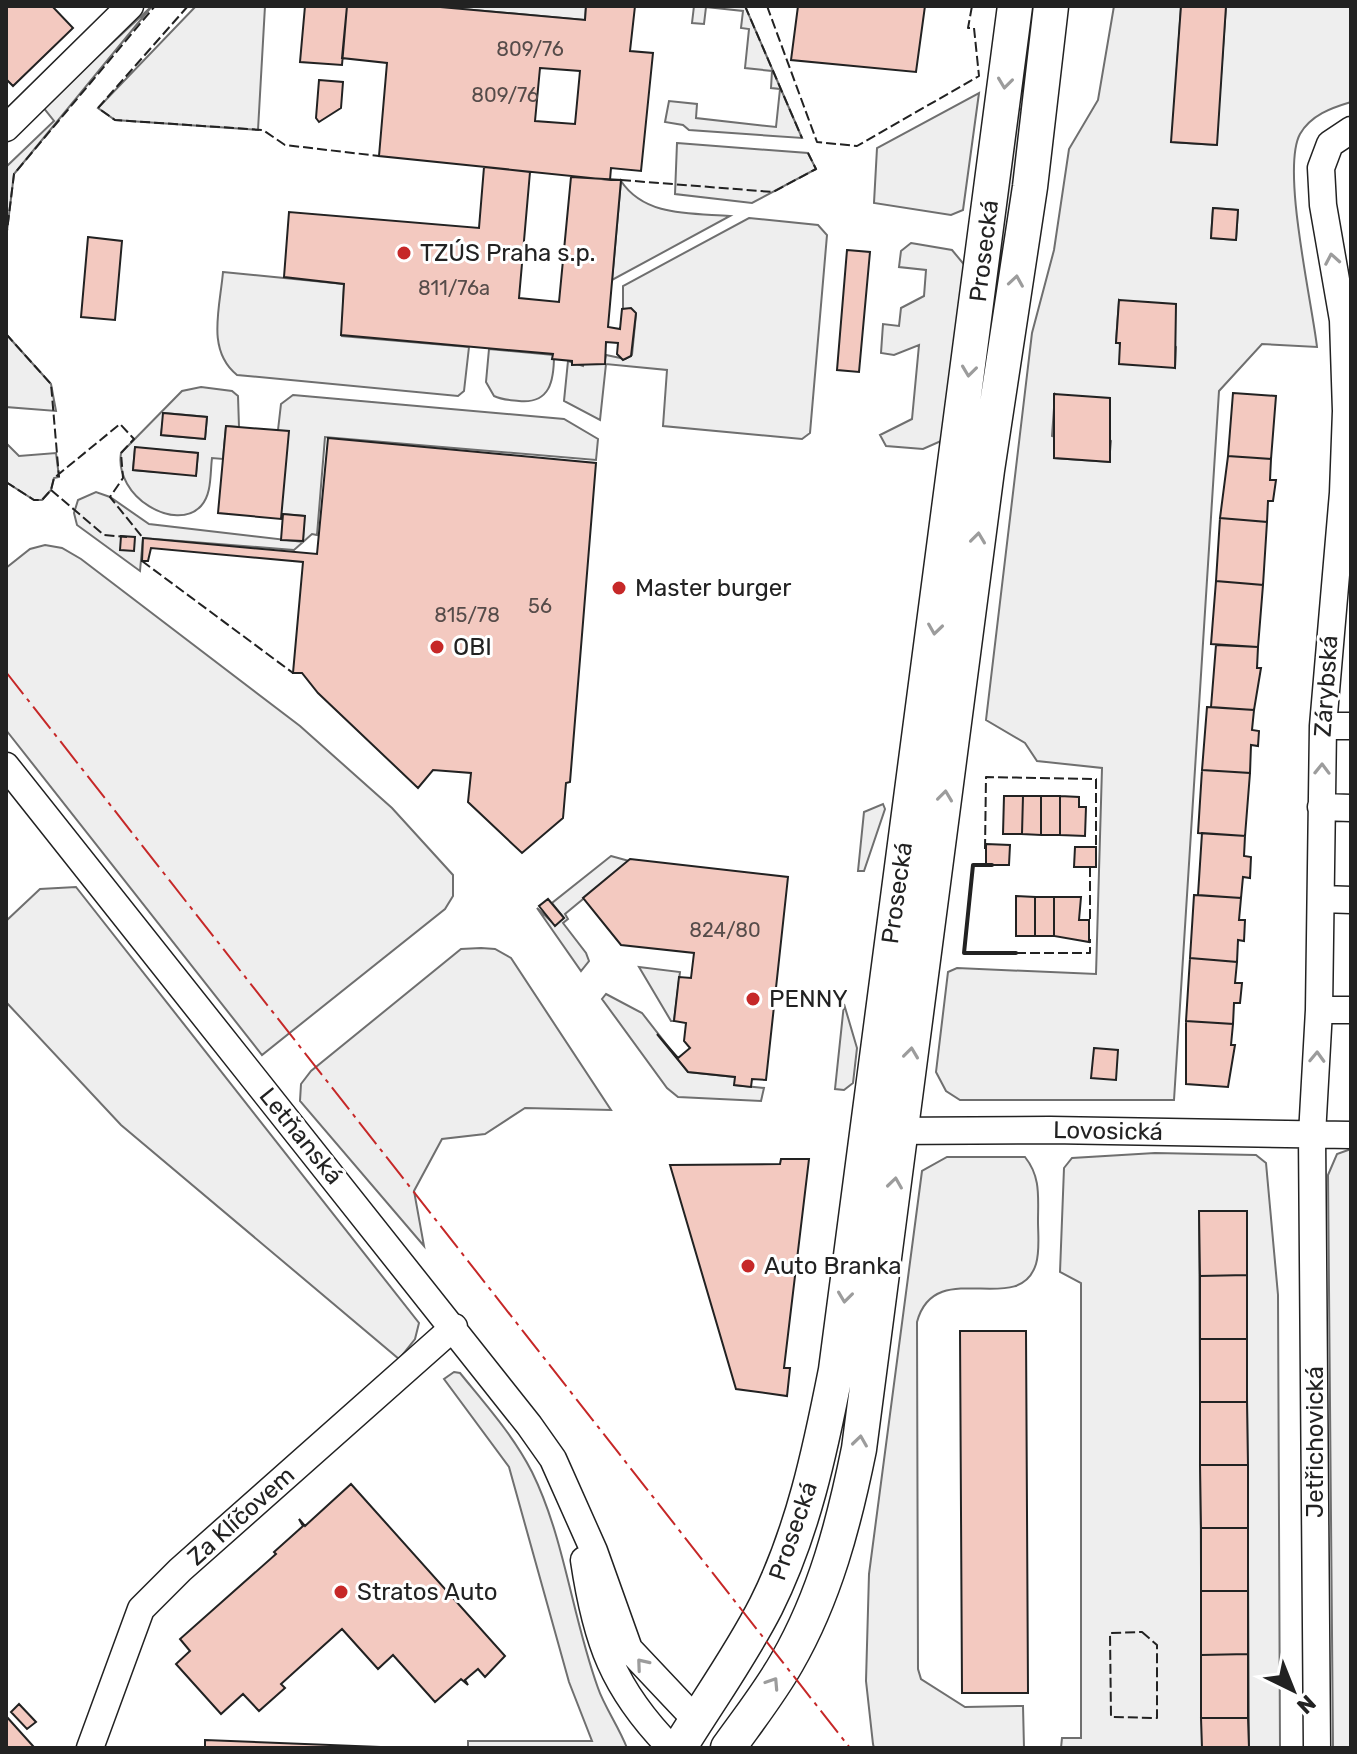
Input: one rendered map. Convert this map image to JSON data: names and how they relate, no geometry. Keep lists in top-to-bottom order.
{
  "streets": {
    "main road": ["Prosecká"],
    "street": [
      "Zárybská",
      "Lovosická",
      "Letňanská",
      "Jetřichovická",
      "Za Klíčovem"
    ]
  },
  "crossings": [
    ["Prosecká", "Lovosická"],
    ["Prosecká", "Letňanská"],
    ["Zárybská", "Lovosická"],
    ["Zárybská", "Jetřichovická"],
    ["Lovosická", "Jetřichovická"],
    ["Letňanská", "Za Klíčovem"]
  ],
  "one_way": ["Zárybská"],
  "places": [
    "TZÚS Praha s.p.",
    "Master burger",
    "OBI",
    "PENNY",
    "Auto Branka",
    "Stratos Auto"
  ],
  "house_numbers": [
    "809/76",
    "809/76",
    "811/76a",
    "56",
    "815/78",
    "824/80"
  ],
  "north": "bottom right"
}
